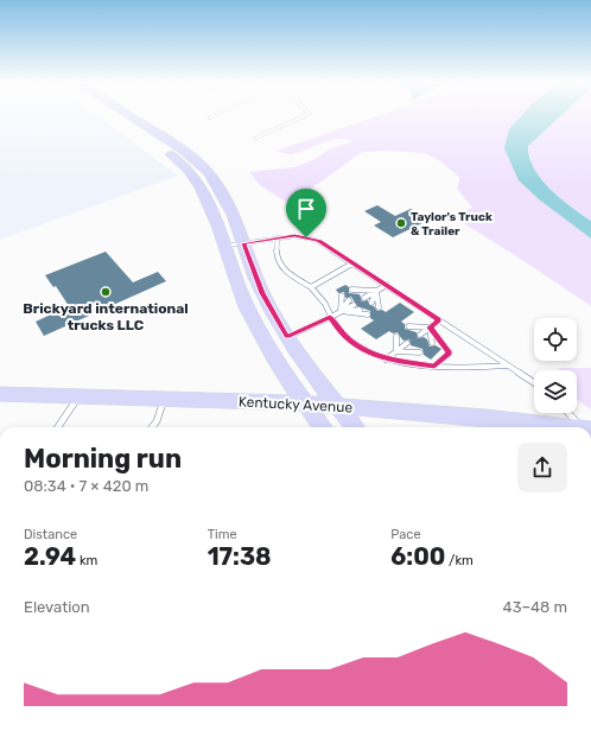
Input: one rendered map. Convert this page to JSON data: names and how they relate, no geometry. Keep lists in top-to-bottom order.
{
  "streets": {
    "main road": ["Kentucky Avenue"]
  },
  "places": ["Taylor's Truck & Trailer", "Brickyard international trucks LLC"],
  "page": {
    "heading": ["Morning run", "08:34 · 7 × 420 m"],
    "stats": [
      ["Distance", "2.94 km"],
      ["Time", "17:38"],
      ["Pace", "6:00 /km"]
    ],
    "chart": ["Elevation", "43–48 m"]
  }
}
